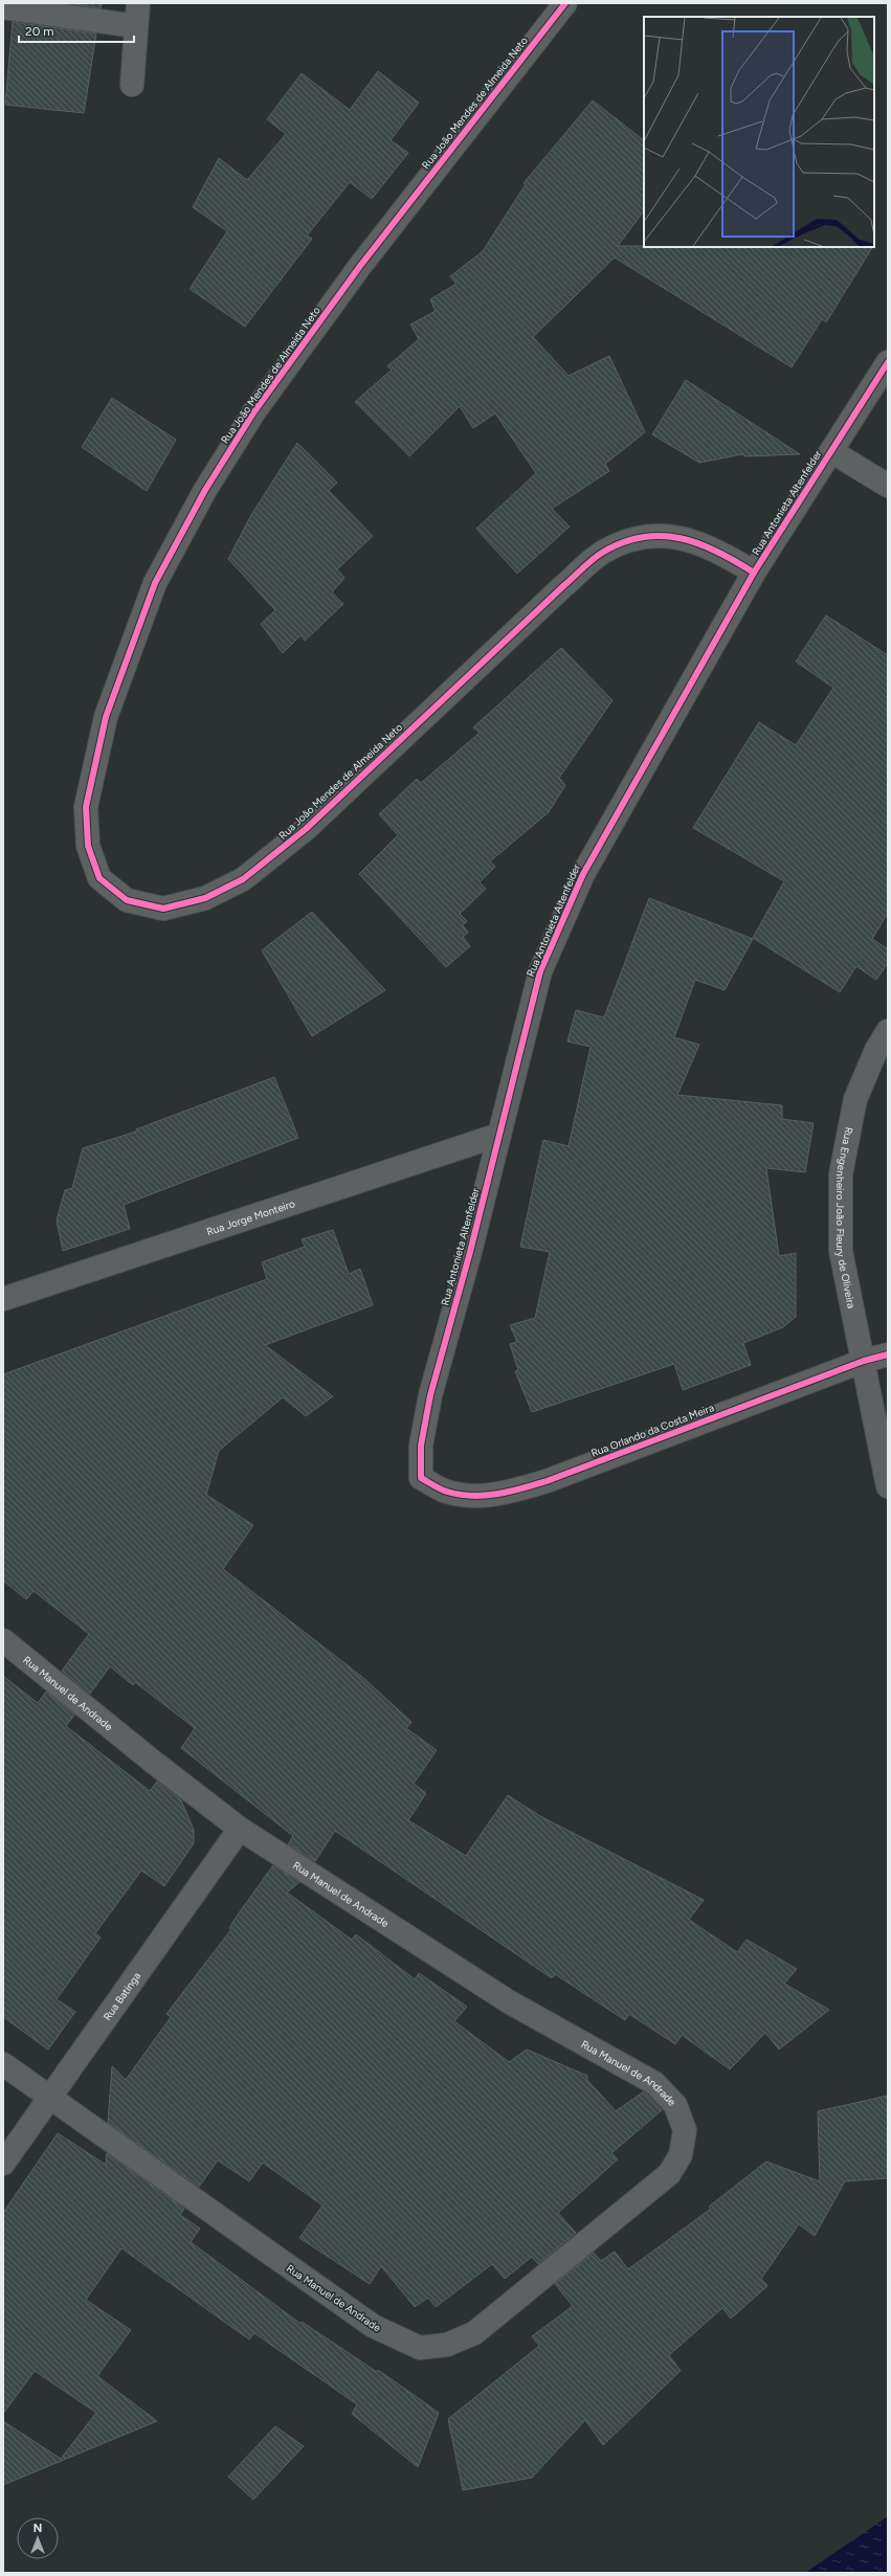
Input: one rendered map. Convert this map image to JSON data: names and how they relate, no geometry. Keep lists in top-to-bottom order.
{
  "streets": {
    "street": [
      "Rua João Mendes de Almeida Neto",
      "Rua Antonieta Altenfelder",
      "Rua Jorge Monteiro",
      "Rua Engenheiro João Fleury de Oliveira",
      "Rua Orlando da Costa Meira",
      "Rua Manuel de Andrade",
      "Rua Batinga"
    ]
  },
  "crossings": [
    ["Rua João Mendes de Almeida Neto", "Rua Antonieta Altenfelder"],
    ["Rua Antonieta Altenfelder", "Rua Jorge Monteiro"],
    ["Rua Antonieta Altenfelder", "Rua Orlando da Costa Meira"],
    ["Rua Engenheiro João Fleury de Oliveira", "Rua Orlando da Costa Meira"],
    ["Rua Manuel de Andrade", "Rua Batinga"]
  ],
  "scale_bar": "20 m",
  "north": "top"
}
